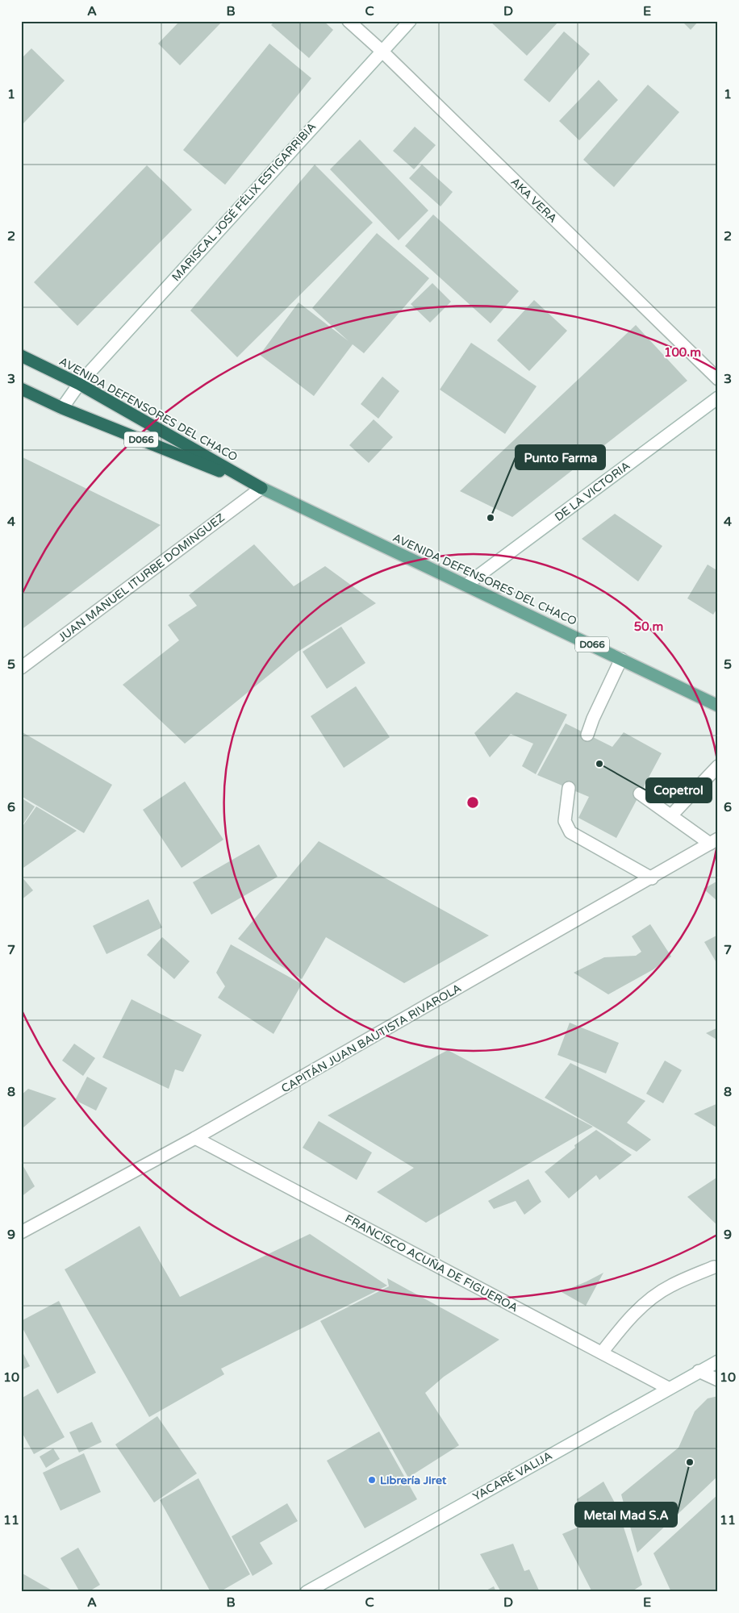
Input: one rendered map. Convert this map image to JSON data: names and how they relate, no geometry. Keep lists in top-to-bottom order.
{
  "streets": {
    "highway": ["AVENIDA DEFENSORES DEL CHACO", "D066"],
    "street": [
      "AKA VERA",
      "MARISCAL JOSÉ FÉLIX ESTIGARRIBIA",
      "DE LA VICTORIA",
      "JUAN MANUEL ITURBE DOMINGUEZ",
      "CAPITÁN JUAN BAUTISTA RIVAROLA",
      "FRANCISCO ACUÑA DE FIGUEROA",
      "YACARÉ VALIJA"
    ]
  },
  "crossings": [
    ["AKA VERA", "MARISCAL JOSÉ FÉLIX ESTIGARRIBIA"],
    ["MARISCAL JOSÉ FÉLIX ESTIGARRIBIA", "AVENIDA DEFENSORES DEL CHACO"],
    ["AVENIDA DEFENSORES DEL CHACO", "DE LA VICTORIA"],
    ["AVENIDA DEFENSORES DEL CHACO", "JUAN MANUEL ITURBE DOMINGUEZ"],
    ["CAPITÁN JUAN BAUTISTA RIVAROLA", "FRANCISCO ACUÑA DE FIGUEROA"],
    ["FRANCISCO ACUÑA DE FIGUEROA", "YACARÉ VALIJA"]
  ],
  "places": [
    "Punto Farma",
    "Copetrol",
    "Metal Mad S.A",
    "Librería Jiret"
  ],
  "grid": {
    "columns": [
      "A",
      "B",
      "C",
      "D",
      "E"
    ],
    "rows": [
      "1",
      "2",
      "3",
      "4",
      "5",
      "6",
      "7",
      "8",
      "9",
      "10",
      "11"
    ]
  },
  "rings": ["100 m", "50 m"]
}
